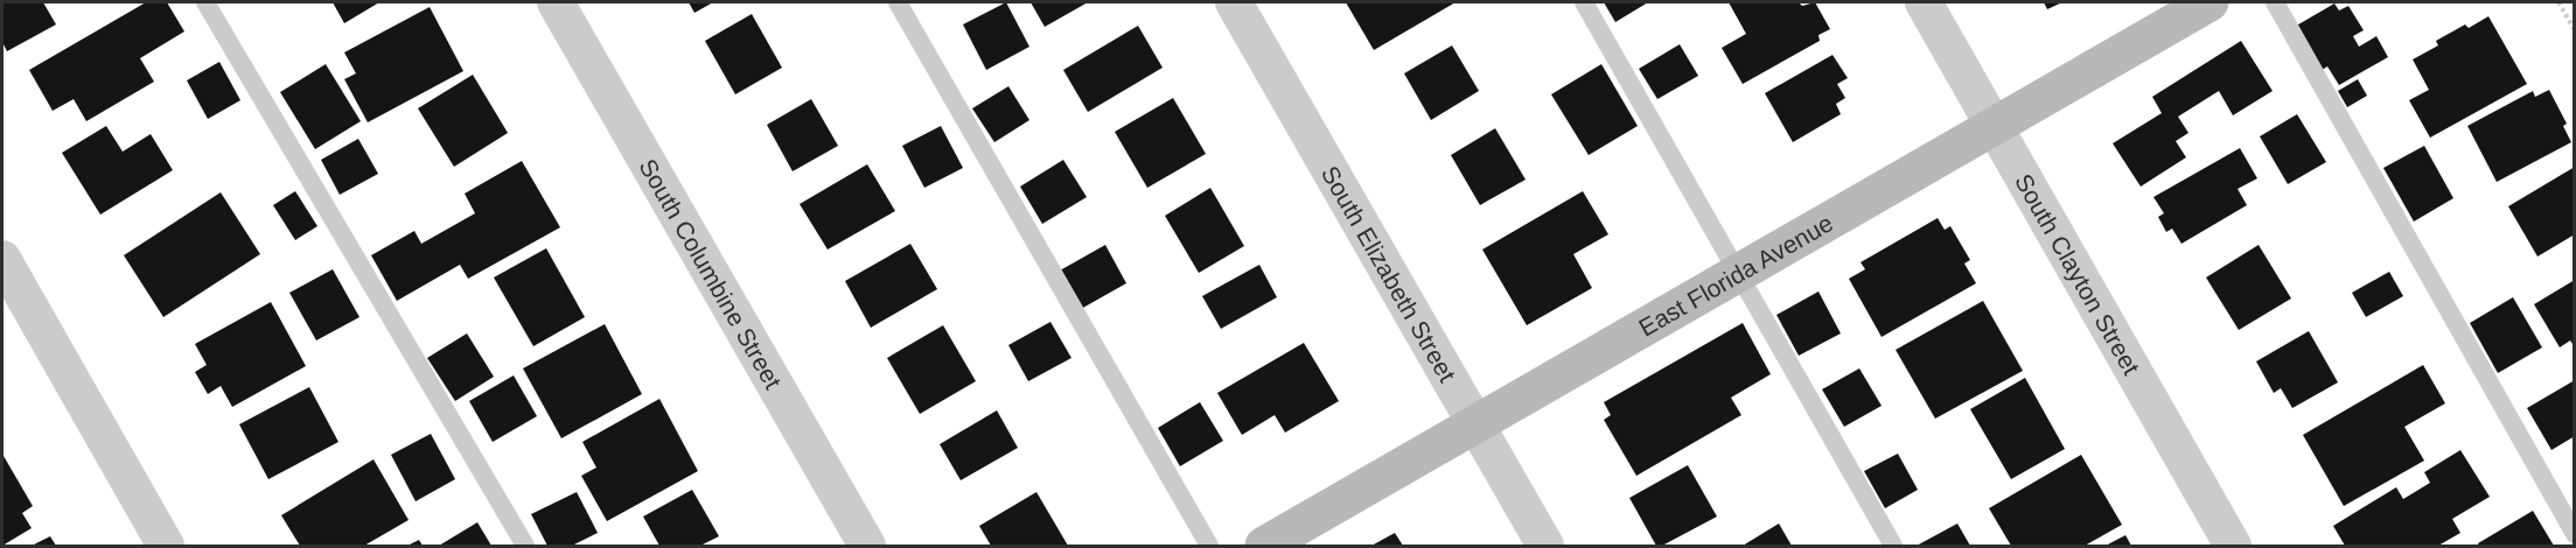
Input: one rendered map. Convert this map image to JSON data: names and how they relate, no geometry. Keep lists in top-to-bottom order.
{
  "streets": {
    "street": [
      "South Columbine Street",
      "South Elizabeth Street",
      "East Florida Avenue",
      "South Clayton Street"
    ]
  },
  "crossings": [
    ["South Elizabeth Street", "East Florida Avenue"],
    ["East Florida Avenue", "South Clayton Street"]
  ]
}
